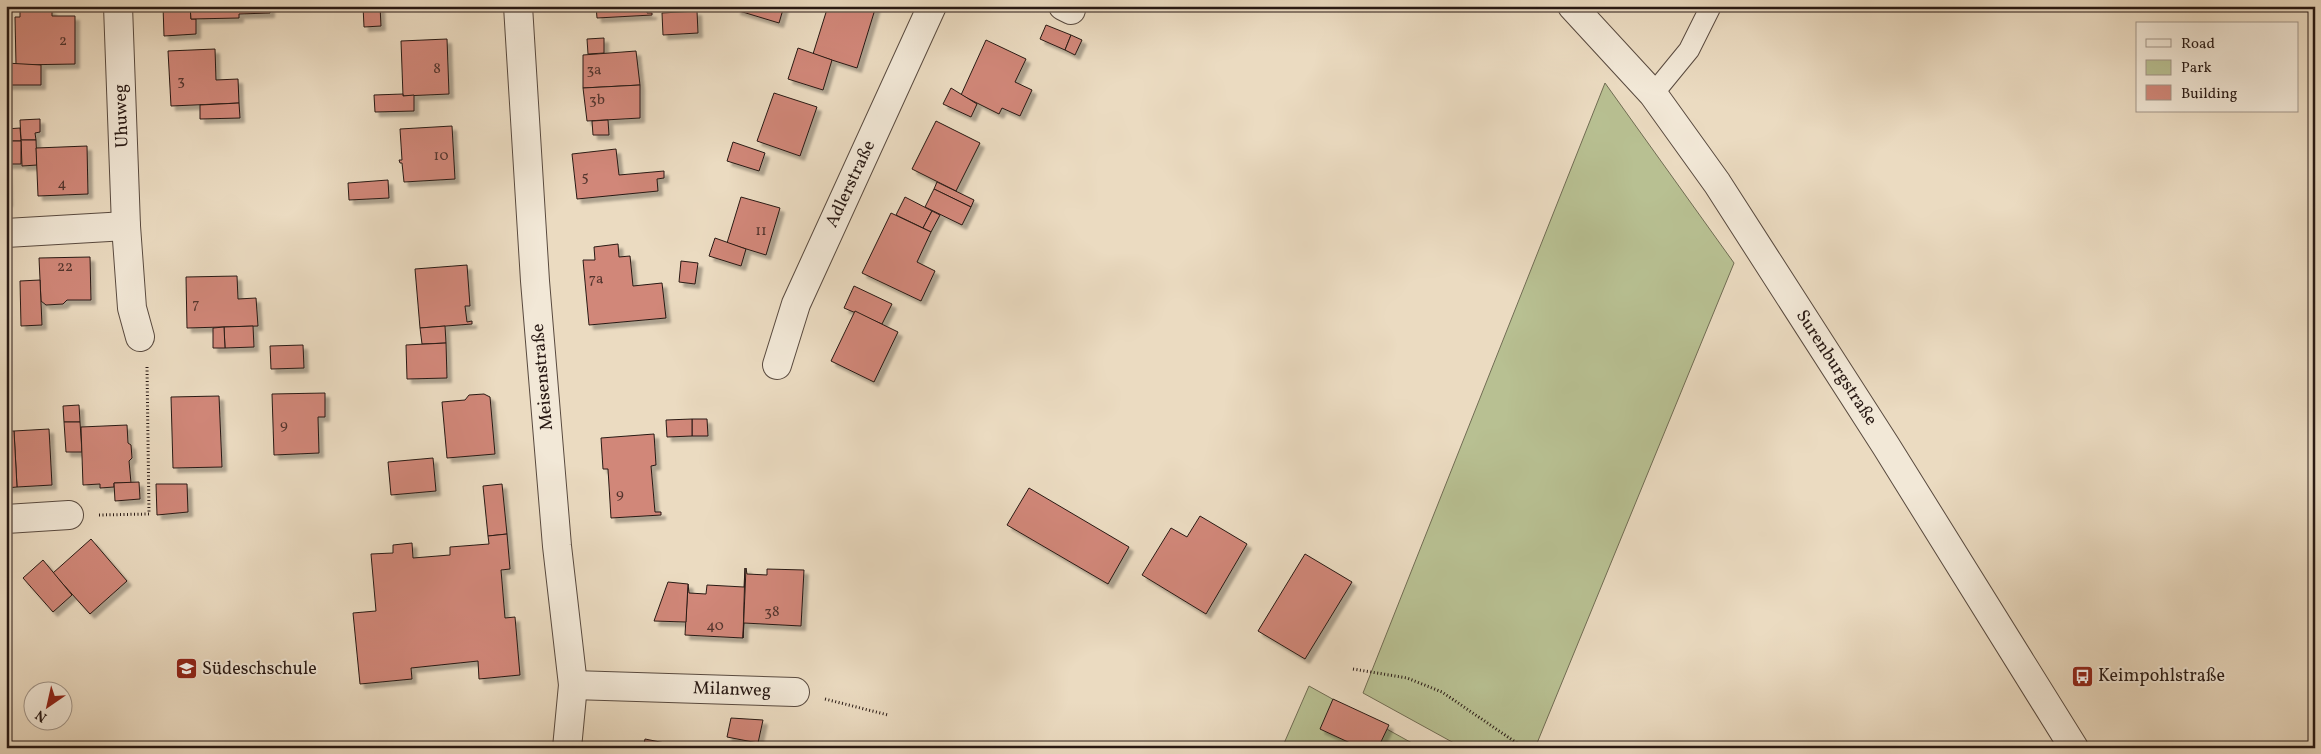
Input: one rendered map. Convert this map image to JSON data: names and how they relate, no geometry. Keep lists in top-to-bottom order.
{
  "streets": {
    "street": [
      "Uhuweg",
      "Adlerstraße",
      "Surenburgstraße",
      "Meisenstraße",
      "Milanweg"
    ]
  },
  "crossings": [
    ["Meisenstraße", "Milanweg"]
  ],
  "places": {
    "school or university": ["Südeschschule"],
    "bus stop": ["Keimpohlstraße"]
  },
  "house_numbers": [
    "2",
    "8",
    "3a",
    "3",
    "3b",
    "10",
    "5",
    "4",
    "11",
    "22",
    "7a",
    "7",
    "9",
    "9",
    "38",
    "40"
  ],
  "legend": ["Road", "Park", "Building"],
  "north": "bottom left"
}
